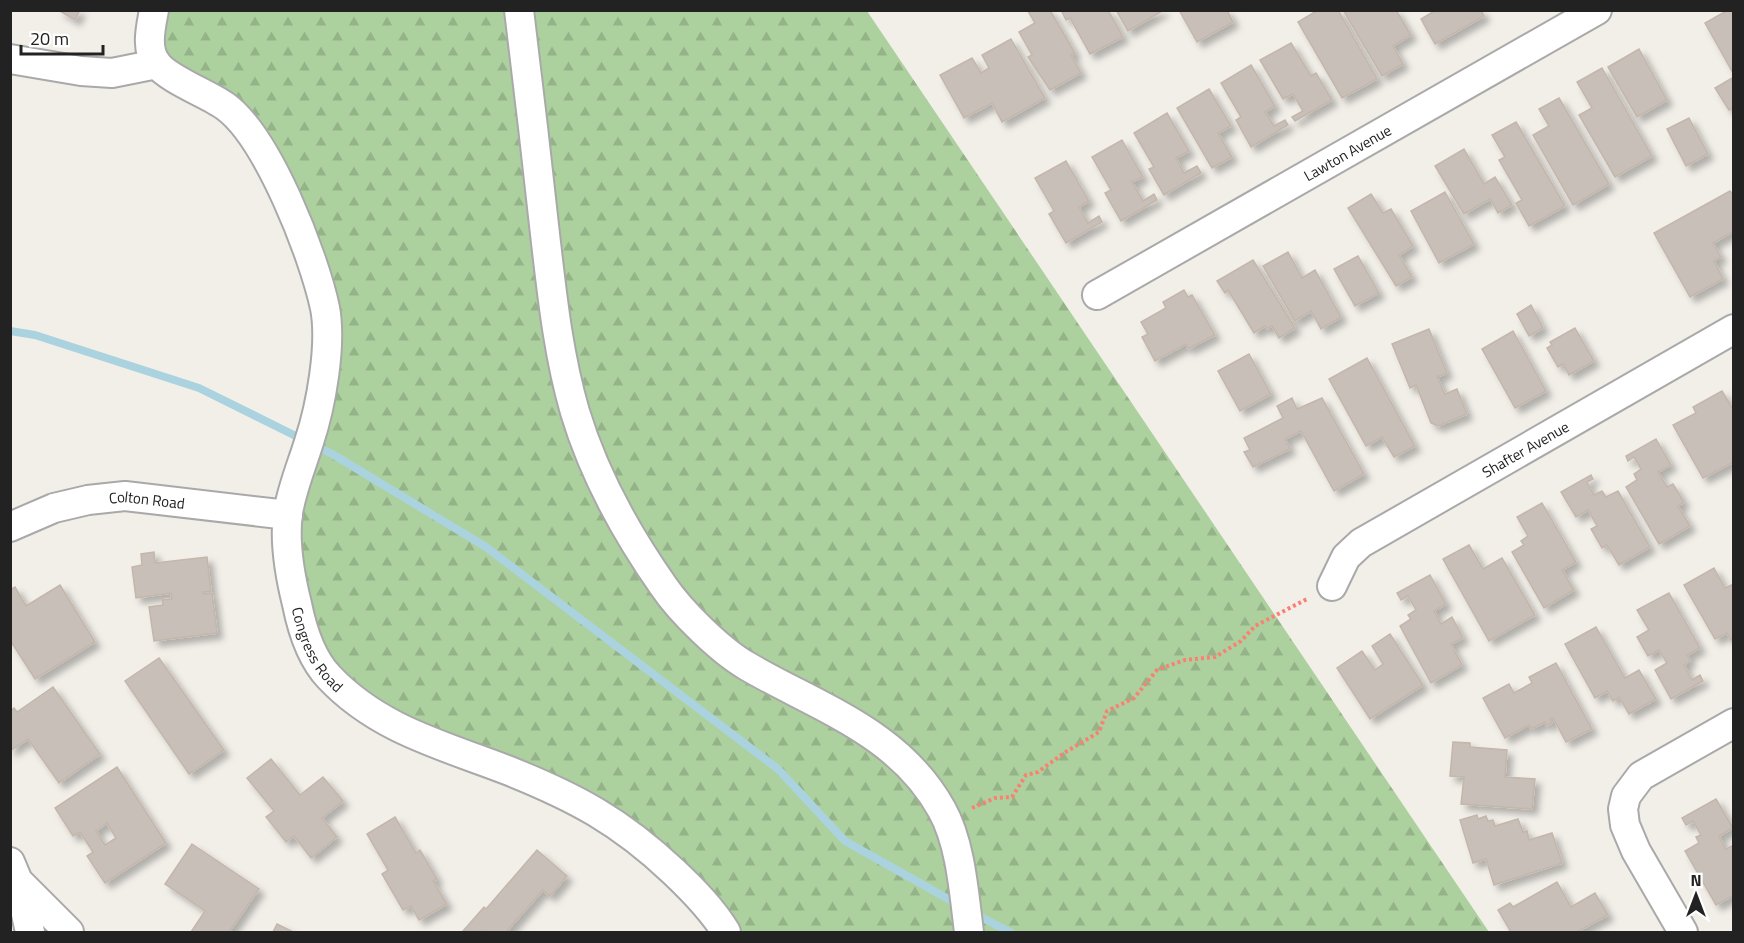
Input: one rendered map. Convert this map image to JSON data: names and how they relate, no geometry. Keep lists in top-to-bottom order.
{
  "streets": {
    "street": [
      "Lawton Avenue",
      "Shafter Avenue",
      "Colton Road",
      "Congress Road"
    ]
  },
  "crossings": [
    ["Colton Road", "Congress Road"]
  ],
  "scale_bar": "20 m",
  "north": "top"
}
